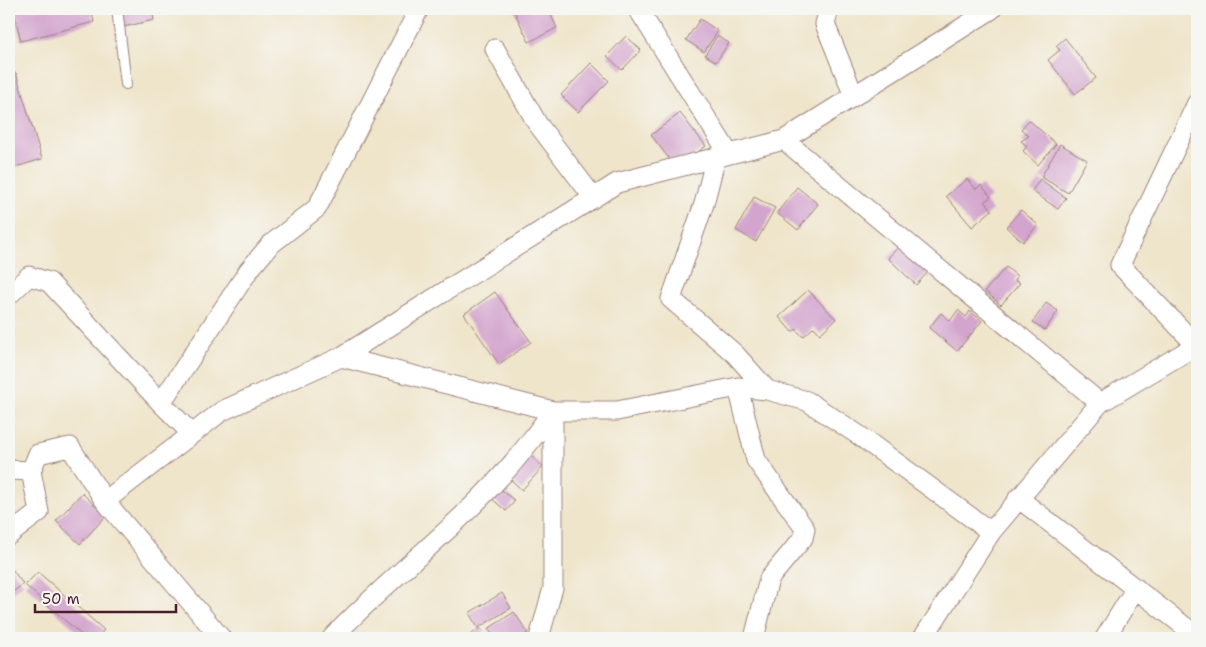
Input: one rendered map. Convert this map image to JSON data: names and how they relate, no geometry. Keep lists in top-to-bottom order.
{
  "scale_bar": "50 m"
}
